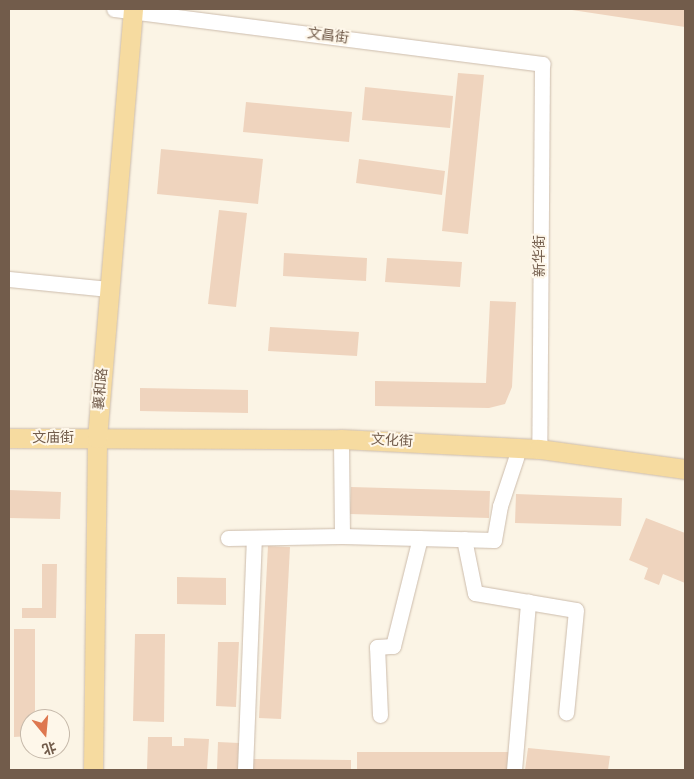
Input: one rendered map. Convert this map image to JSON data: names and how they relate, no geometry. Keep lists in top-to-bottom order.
{
  "streets": {
    "main road": ["襄和路", "文庙街", "文化街"],
    "street": ["文昌街", "新华街"]
  },
  "crossings": [
    ["文昌街", "新华街"],
    ["文昌街", "襄和路"],
    ["新华街", "文化街"],
    ["襄和路", "文庙街"],
    ["襄和路", "文化街"],
    ["文庙街", "文化街"]
  ],
  "north": "bottom"
}
